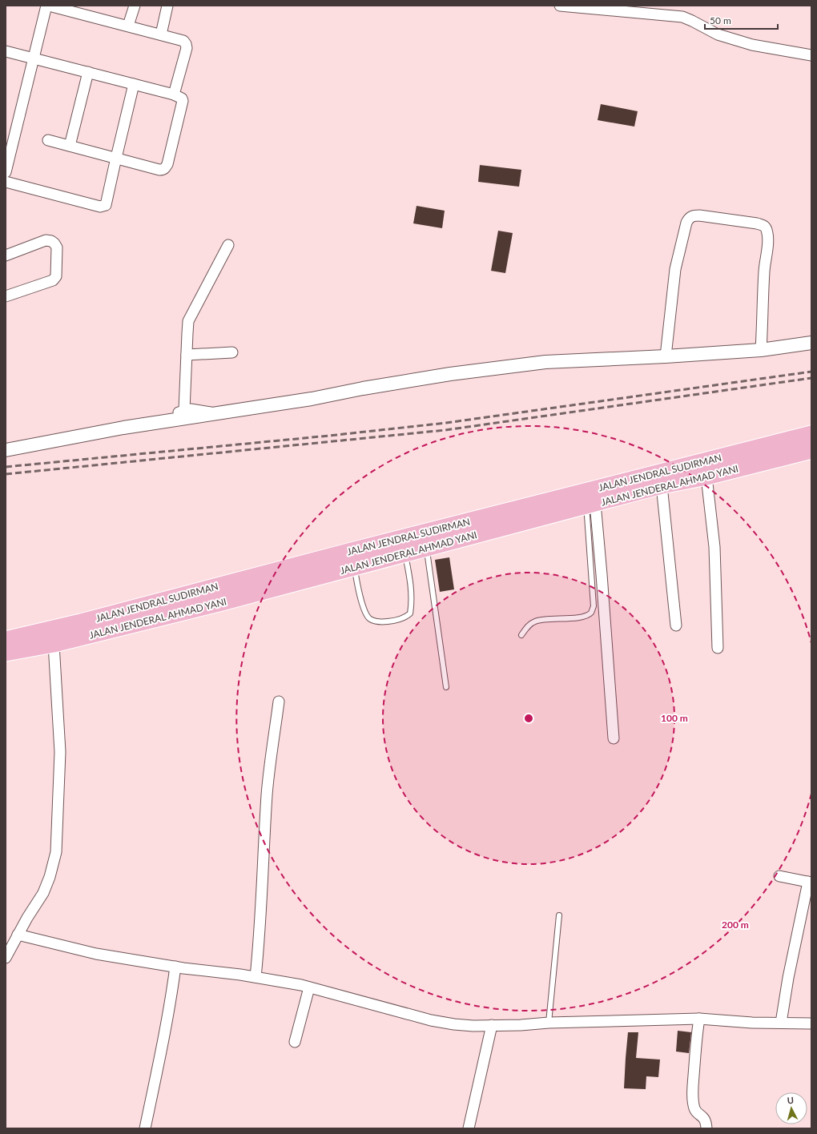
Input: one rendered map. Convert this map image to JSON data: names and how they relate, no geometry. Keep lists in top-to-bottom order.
{
  "streets": {
    "highway": ["JALAN JENDRAL SUDIRMAN", "JALAN JENDERAL AHMAD YANI"]
  },
  "crossings": [
    ["JALAN JENDRAL SUDIRMAN", "JALAN JENDERAL AHMAD YANI"]
  ],
  "scale_bar": "50 m",
  "north": "top",
  "rings": ["100 m", "200 m"]
}
